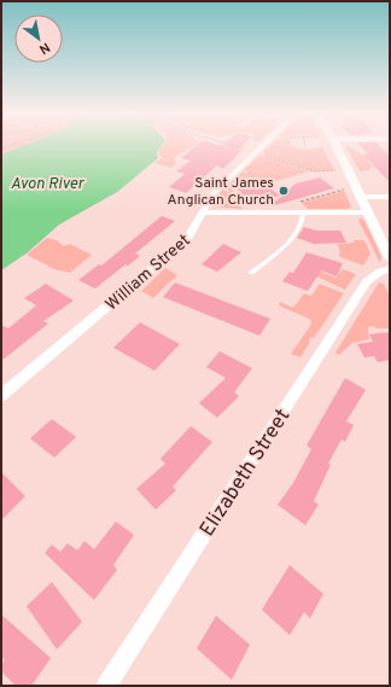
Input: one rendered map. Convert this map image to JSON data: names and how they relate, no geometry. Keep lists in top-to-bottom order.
{
  "streets": {
    "street": ["William Street", "Elizabeth Street"]
  },
  "water": ["Avon River"],
  "places": ["Saint James Anglican Church"],
  "north": "bottom right"
}
